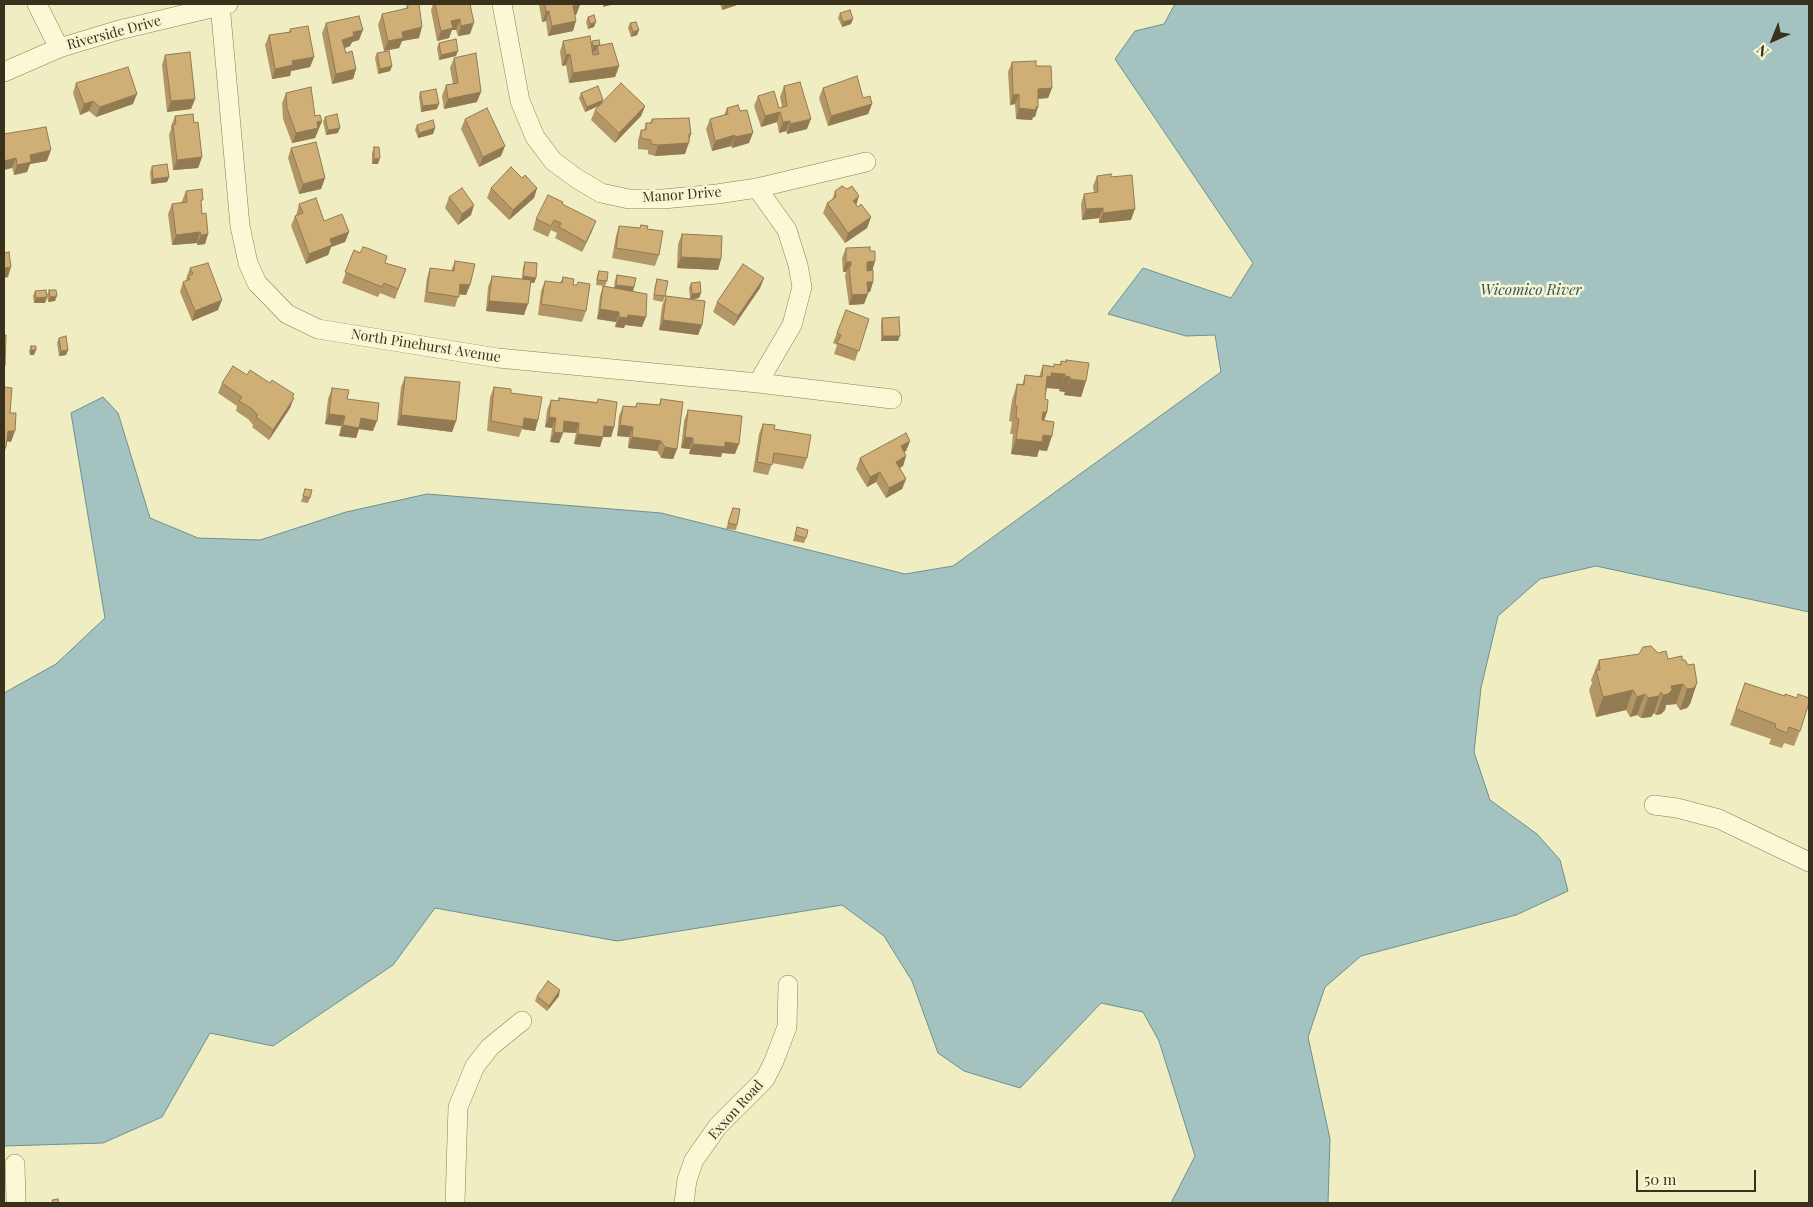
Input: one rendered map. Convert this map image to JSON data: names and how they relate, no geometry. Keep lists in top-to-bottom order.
{
  "streets": {
    "street": [
      "Riverside Drive",
      "Manor Drive",
      "North Pinehurst Avenue",
      "Exxon Road"
    ]
  },
  "crossings": [
    ["Riverside Drive", "North Pinehurst Avenue"]
  ],
  "water": ["Wicomico River"],
  "scale_bar": "50 m",
  "north": "bottom left"
}
